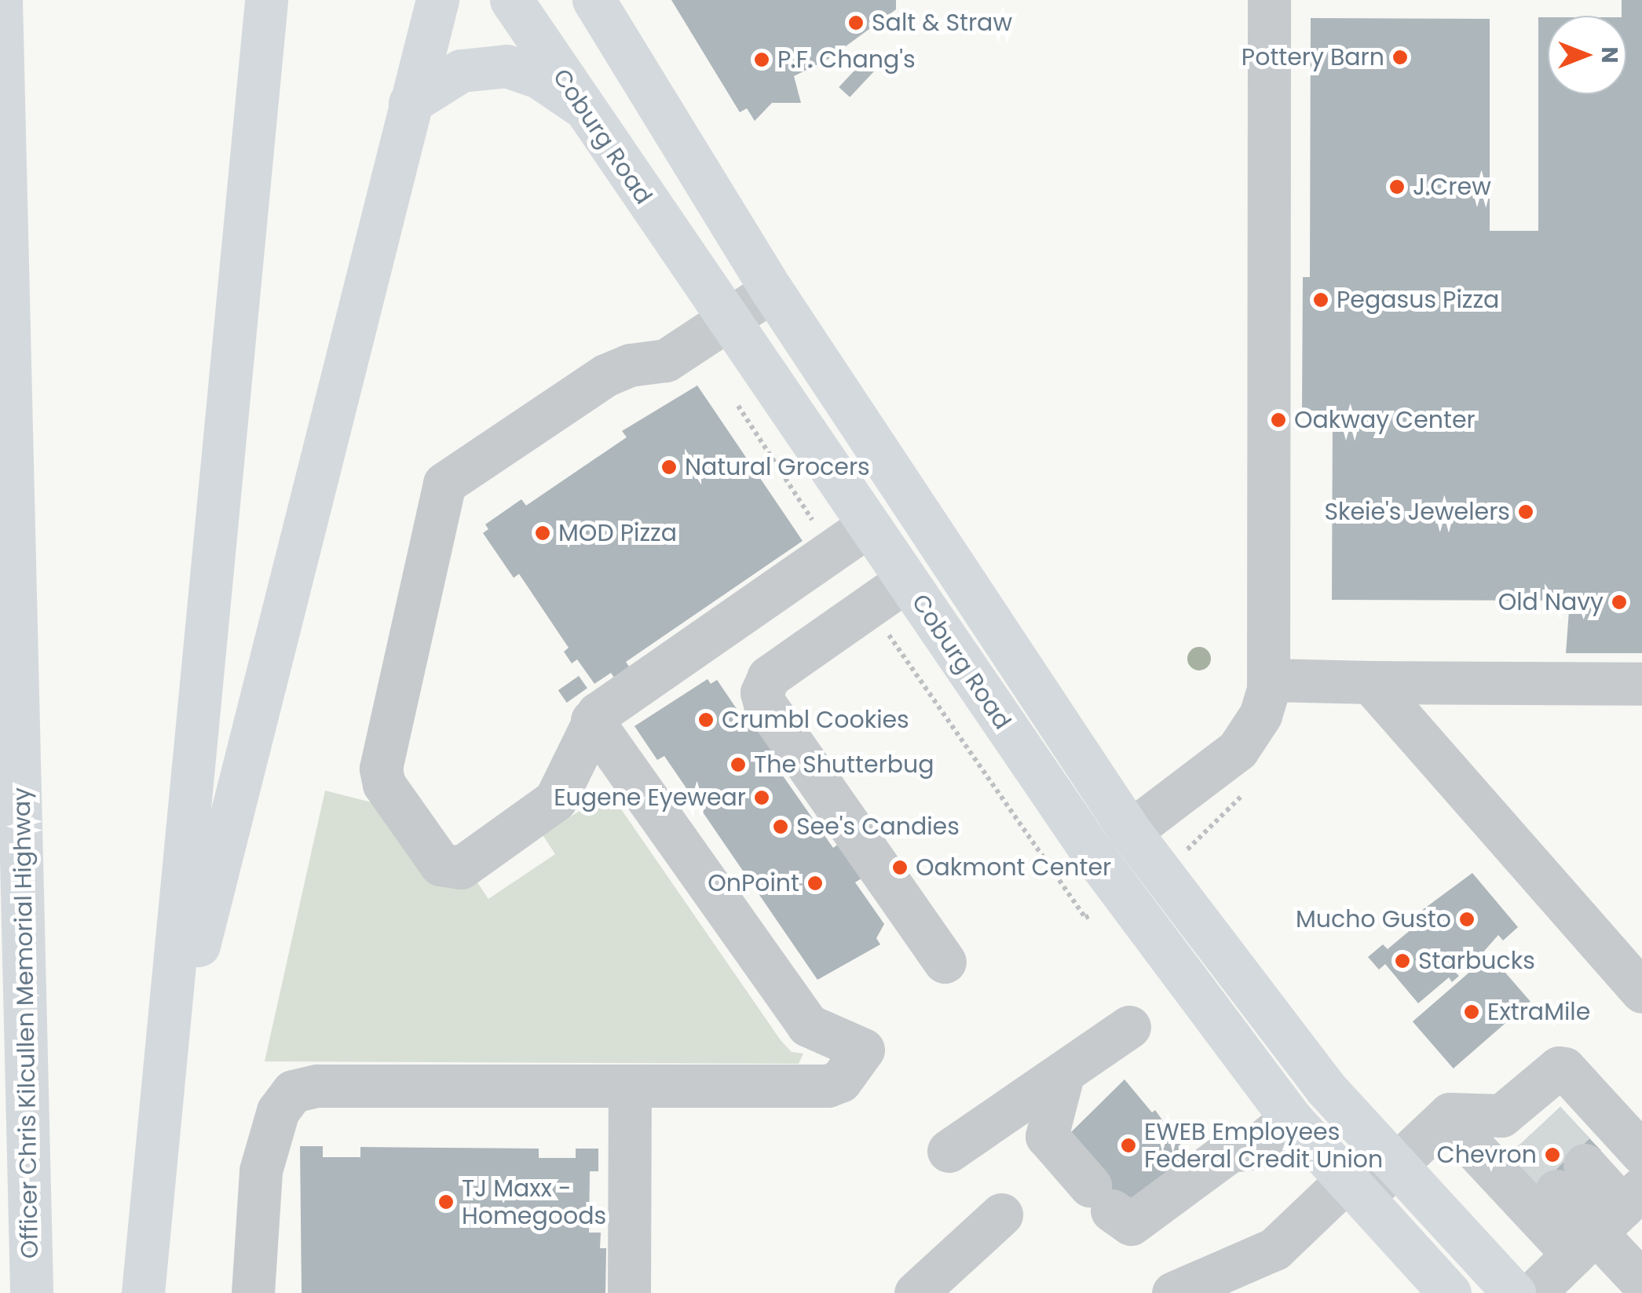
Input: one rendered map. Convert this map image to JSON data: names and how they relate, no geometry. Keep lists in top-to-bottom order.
{
  "streets": {
    "main road": ["Coburg Road", "Officer Chris Kilcullen Memorial Highway"]
  },
  "places": [
    "Salt & Straw",
    "Pottery Barn",
    "P.F. Chang's",
    "J.Crew",
    "Pegasus Pizza",
    "Oakway Center",
    "Natural Grocers",
    "Skeie's Jewelers",
    "MOD Pizza",
    "Old Navy",
    "Crumbl Cookies",
    "The Shutterbug",
    "Eugene Eyewear",
    "See's Candies",
    "Oakmont Center",
    "OnPoint",
    "Mucho Gusto",
    "Starbucks",
    "ExtraMile",
    "EWEB Employees Federal Credit Union",
    "Chevron",
    "TJ Maxx - Homegoods"
  ],
  "north": "right"
}
